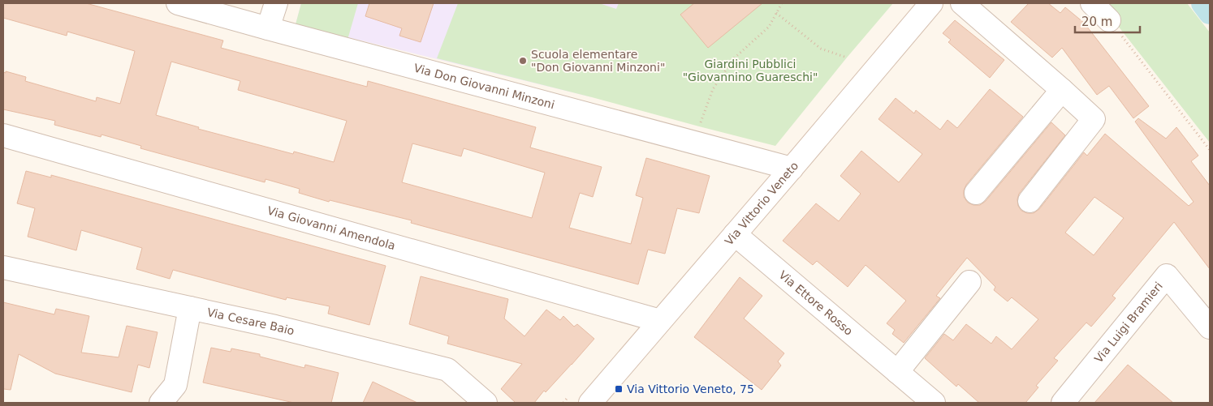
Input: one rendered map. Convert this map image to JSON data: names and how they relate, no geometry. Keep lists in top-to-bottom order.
{
  "streets": {
    "street": [
      "Via Don Giovanni Minzoni",
      "Via Vittorio Veneto",
      "Via Giovanni Amendola",
      "Via Ettore Rosso",
      "Via Cesare Baio",
      "Via Luigi Bramieri"
    ]
  },
  "crossings": [
    ["Via Don Giovanni Minzoni", "Via Vittorio Veneto"],
    ["Via Vittorio Veneto", "Via Giovanni Amendola"],
    ["Via Vittorio Veneto", "Via Ettore Rosso"]
  ],
  "parks": ["Giardini Pubblici \"Giovannino Guareschi\""],
  "places": {
    "other": ["Scuola elementare \"Don Giovanni Minzoni\""],
    "transit": ["Via Vittorio Veneto, 75"]
  },
  "scale_bar": "20 m"
}
